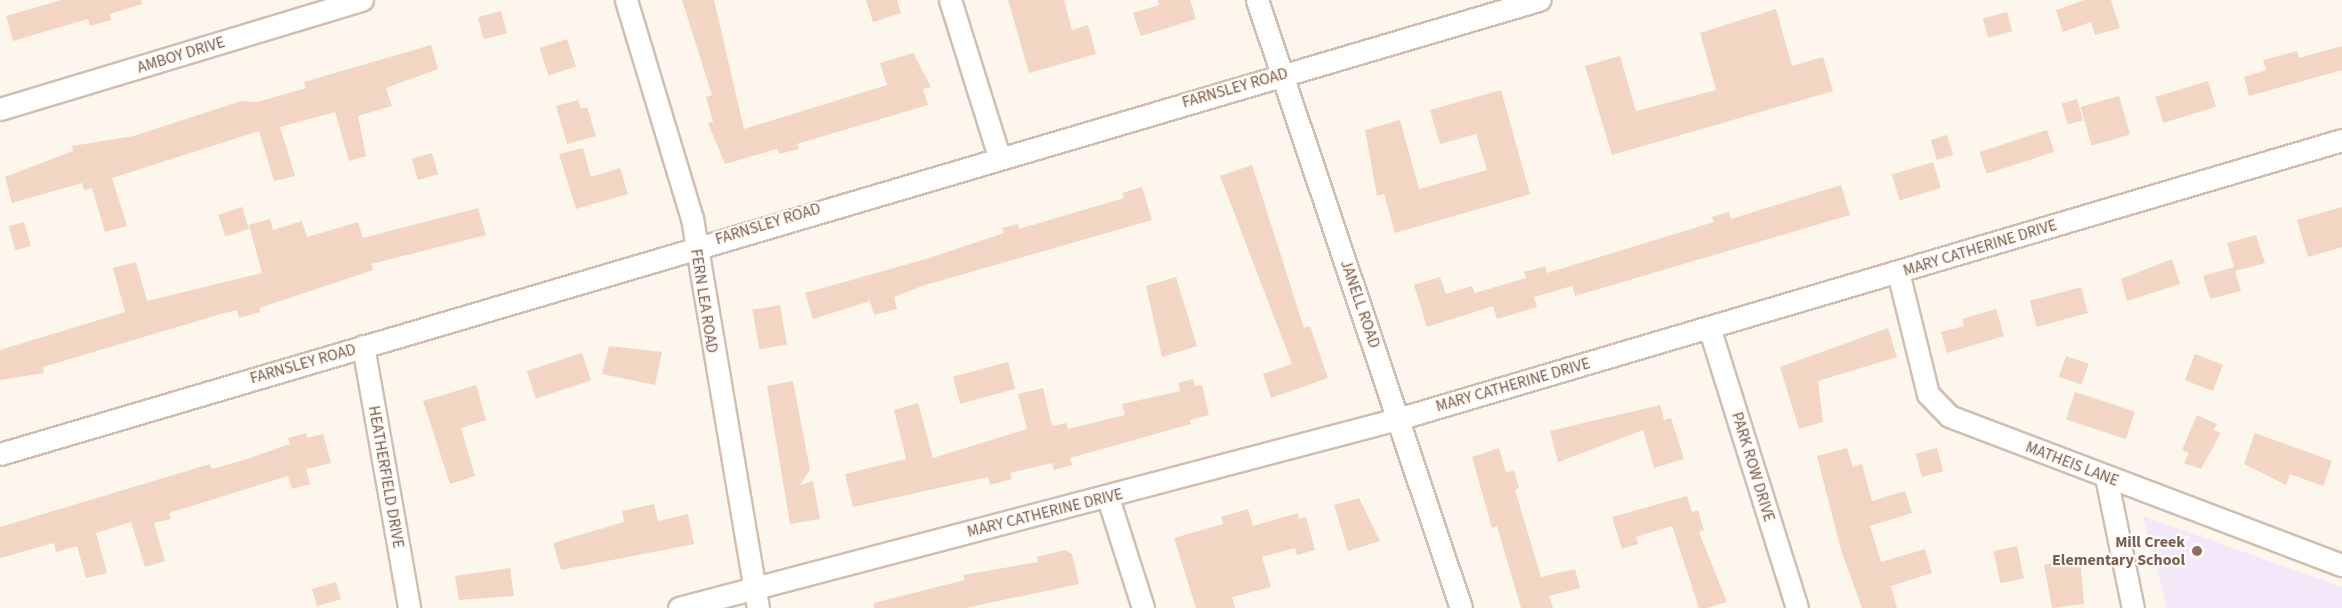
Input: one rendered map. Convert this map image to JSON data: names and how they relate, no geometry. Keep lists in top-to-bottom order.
{
  "streets": {
    "street": [
      "AMBOY DRIVE",
      "FARNSLEY ROAD",
      "MARY CATHERINE DRIVE",
      "FERN LEA ROAD",
      "JANELL ROAD",
      "MATHEIS LANE",
      "PARK ROW DRIVE",
      "HEATHERFIELD DRIVE"
    ]
  },
  "crossings": [
    ["FARNSLEY ROAD", "FERN LEA ROAD"],
    ["FARNSLEY ROAD", "JANELL ROAD"],
    ["FARNSLEY ROAD", "HEATHERFIELD DRIVE"],
    ["MARY CATHERINE DRIVE", "FERN LEA ROAD"],
    ["MARY CATHERINE DRIVE", "JANELL ROAD"],
    ["MARY CATHERINE DRIVE", "MATHEIS LANE"],
    ["MARY CATHERINE DRIVE", "PARK ROW DRIVE"]
  ],
  "places": ["Mill Creek Elementary School"]
}
